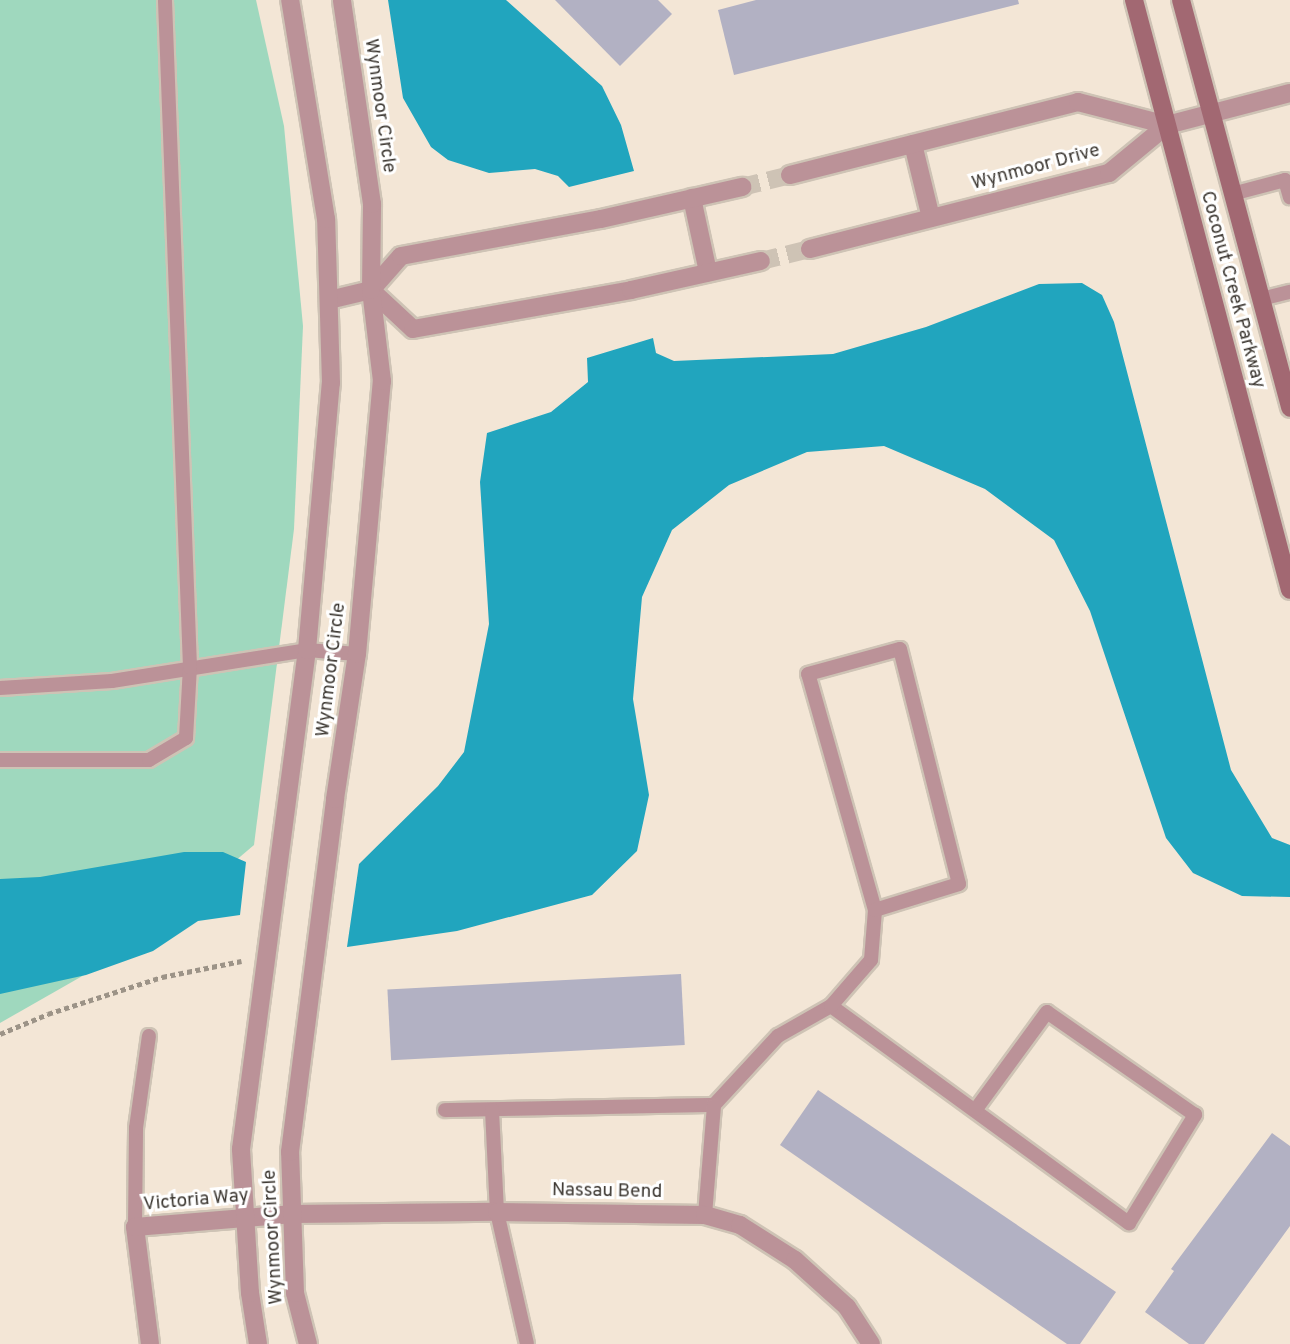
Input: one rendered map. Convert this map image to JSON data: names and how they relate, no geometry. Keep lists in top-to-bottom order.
{
  "streets": {
    "main road": ["Coconut Creek Parkway"],
    "street": [
      "Wynmoor Circle",
      "Wynmoor Drive",
      "Nassau Bend",
      "Victoria Way"
    ]
  },
  "crossings": [
    ["Wynmoor Circle", "Nassau Bend"],
    ["Wynmoor Circle", "Victoria Way"],
    ["Wynmoor Drive", "Coconut Creek Parkway"],
    ["Nassau Bend", "Victoria Way"]
  ]
}
